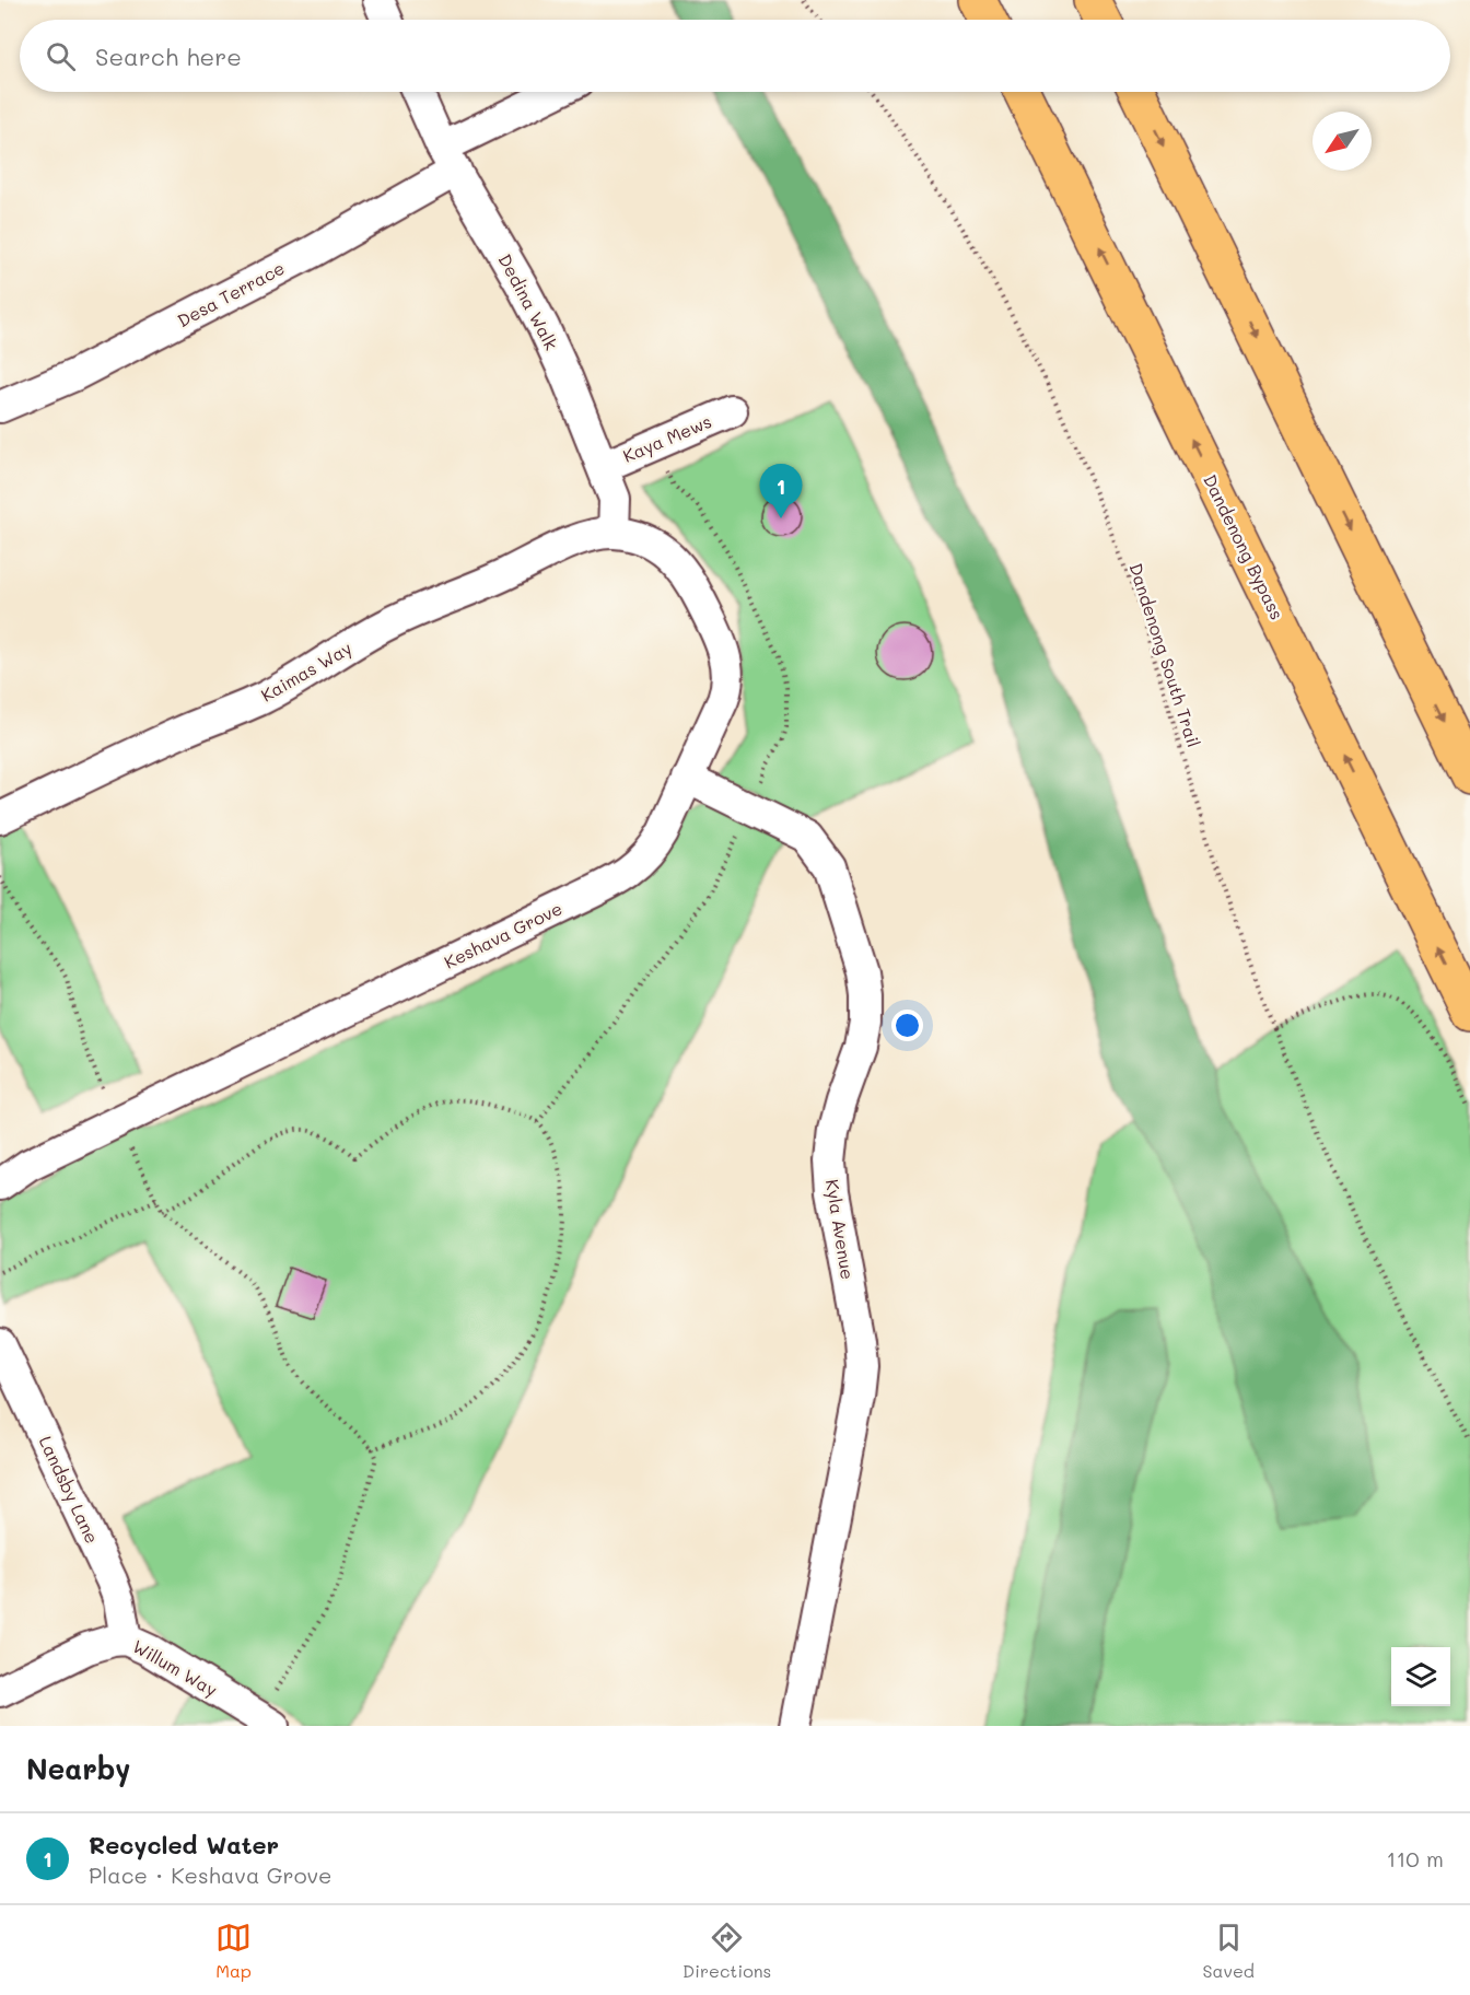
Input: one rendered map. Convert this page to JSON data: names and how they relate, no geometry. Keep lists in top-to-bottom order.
{
  "streets": {
    "highway": ["Dandenong Bypass"],
    "street": [
      "Desa Terrace",
      "Dedina Walk",
      "Kaya Mews",
      "Kaimas Way",
      "Keshava Grove",
      "Kyla Avenue",
      "Landsby Lane",
      "Willum Way"
    ],
    "path": ["Dandenong South Trail"]
  },
  "crossings": [
    ["Desa Terrace", "Dedina Walk"],
    ["Dedina Walk", "Kaya Mews"],
    ["Dedina Walk", "Kaimas Way"],
    ["Dedina Walk", "Keshava Grove"],
    ["Kaimas Way", "Keshava Grove"],
    ["Keshava Grove", "Kyla Avenue"],
    ["Landsby Lane", "Willum Way"]
  ],
  "north": "bottom left",
  "page": {
    "search": "Search here",
    "pins": "1",
    "heading": "Nearby",
    "list": [
      {
        "mark": "1",
        "name": "Recycled Water",
        "note": "Place · Keshava Grove",
        "value": "110 m"
      }
    ],
    "nav": ["Map", "Directions", "Saved"]
  }
}
